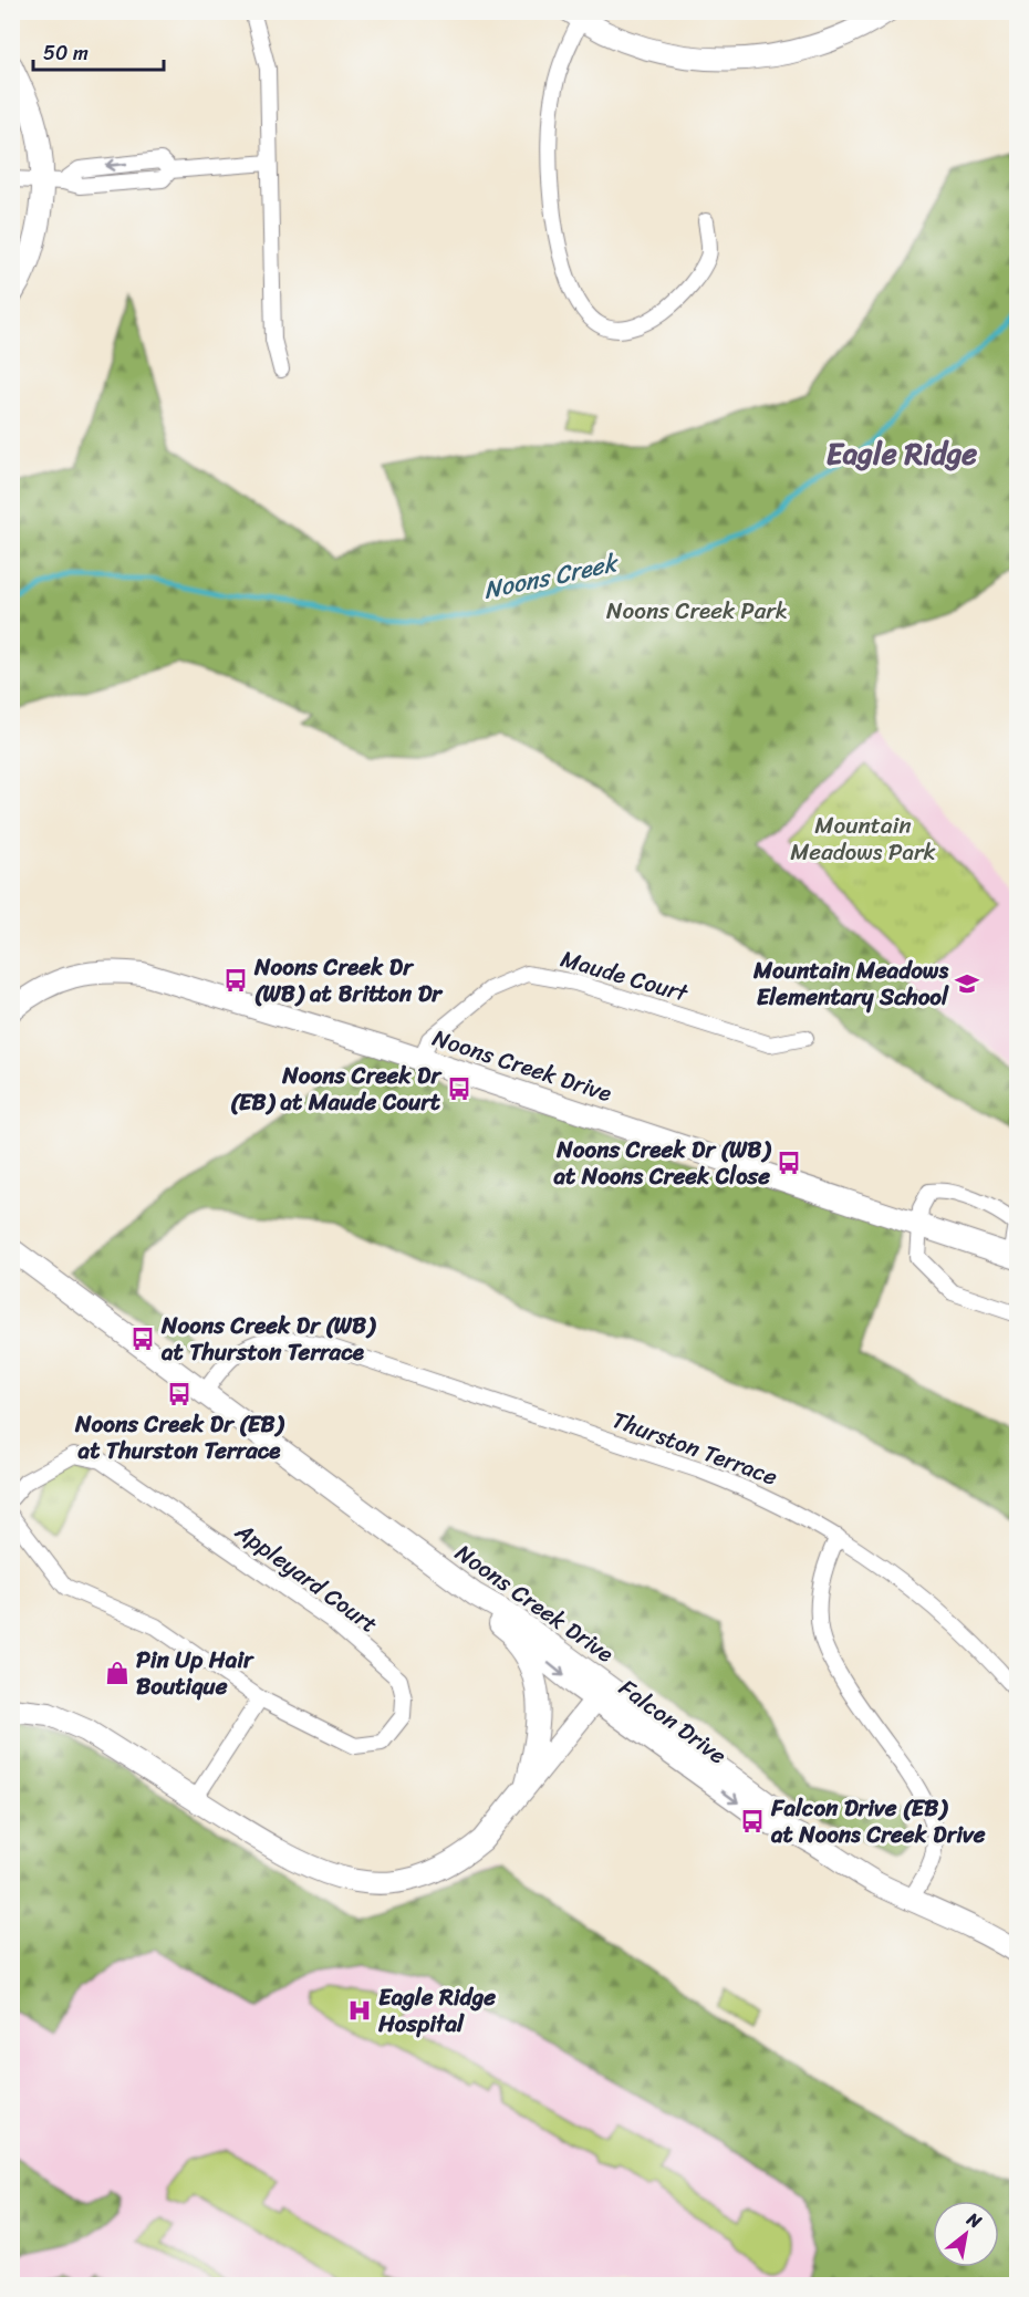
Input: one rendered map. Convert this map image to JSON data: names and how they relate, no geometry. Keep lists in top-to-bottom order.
{
  "streets": {
    "street": [
      "Maude Court",
      "Noons Creek Drive",
      "Thurston Terrace",
      "Appleyard Court",
      "Falcon Drive"
    ]
  },
  "crossings": [
    ["Maude Court", "Noons Creek Drive"],
    ["Noons Creek Drive", "Thurston Terrace"],
    ["Noons Creek Drive", "Falcon Drive"]
  ],
  "districts": ["Eagle Ridge"],
  "water": ["Noons Creek"],
  "parks": ["Noons Creek Park", "Mountain Meadows Park"],
  "places": {
    "bus stop": [
      "Noons Creek Dr (WB) at Britton Dr",
      "Noons Creek Dr (EB) at Maude Court",
      "Noons Creek Dr (WB) at Noons Creek Close",
      "Noons Creek Dr (WB) at Thurston Terrace",
      "Noons Creek Dr (EB) at Thurston Terrace",
      "Falcon Drive (EB) at Noons Creek Drive"
    ],
    "school or university": ["Mountain Meadows Elementary School"],
    "shop": ["Pin Up Hair Boutique"],
    "hospital": ["Eagle Ridge Hospital"]
  },
  "scale_bar": "50 m",
  "north": "top right"
}
